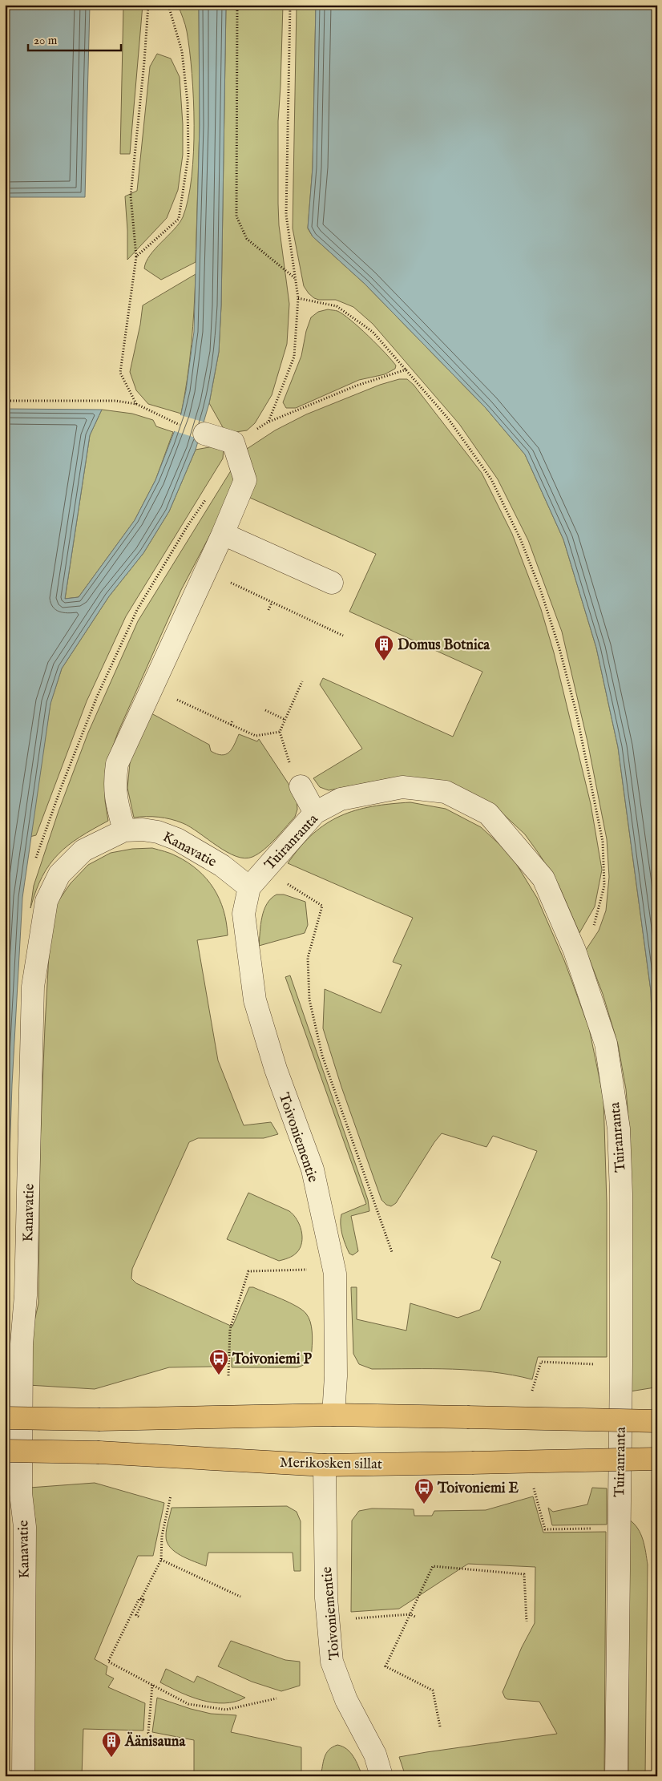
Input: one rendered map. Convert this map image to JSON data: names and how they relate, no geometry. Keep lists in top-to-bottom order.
{
  "streets": {
    "main road": ["Merikosken sillat"],
    "street": ["Tuiranranta", "Kanavatie", "Toivoniementie"]
  },
  "crossings": [
    ["Tuiranranta", "Kanavatie"],
    ["Tuiranranta", "Toivoniementie"],
    ["Kanavatie", "Toivoniementie"],
    ["Toivoniementie", "Merikosken sillat"]
  ],
  "places": {
    "building": ["Domus Botnica", "Äänisauna"],
    "bus stop": ["Toivoniemi P", "Toivoniemi E"]
  },
  "scale_bar": "20 m"
}
